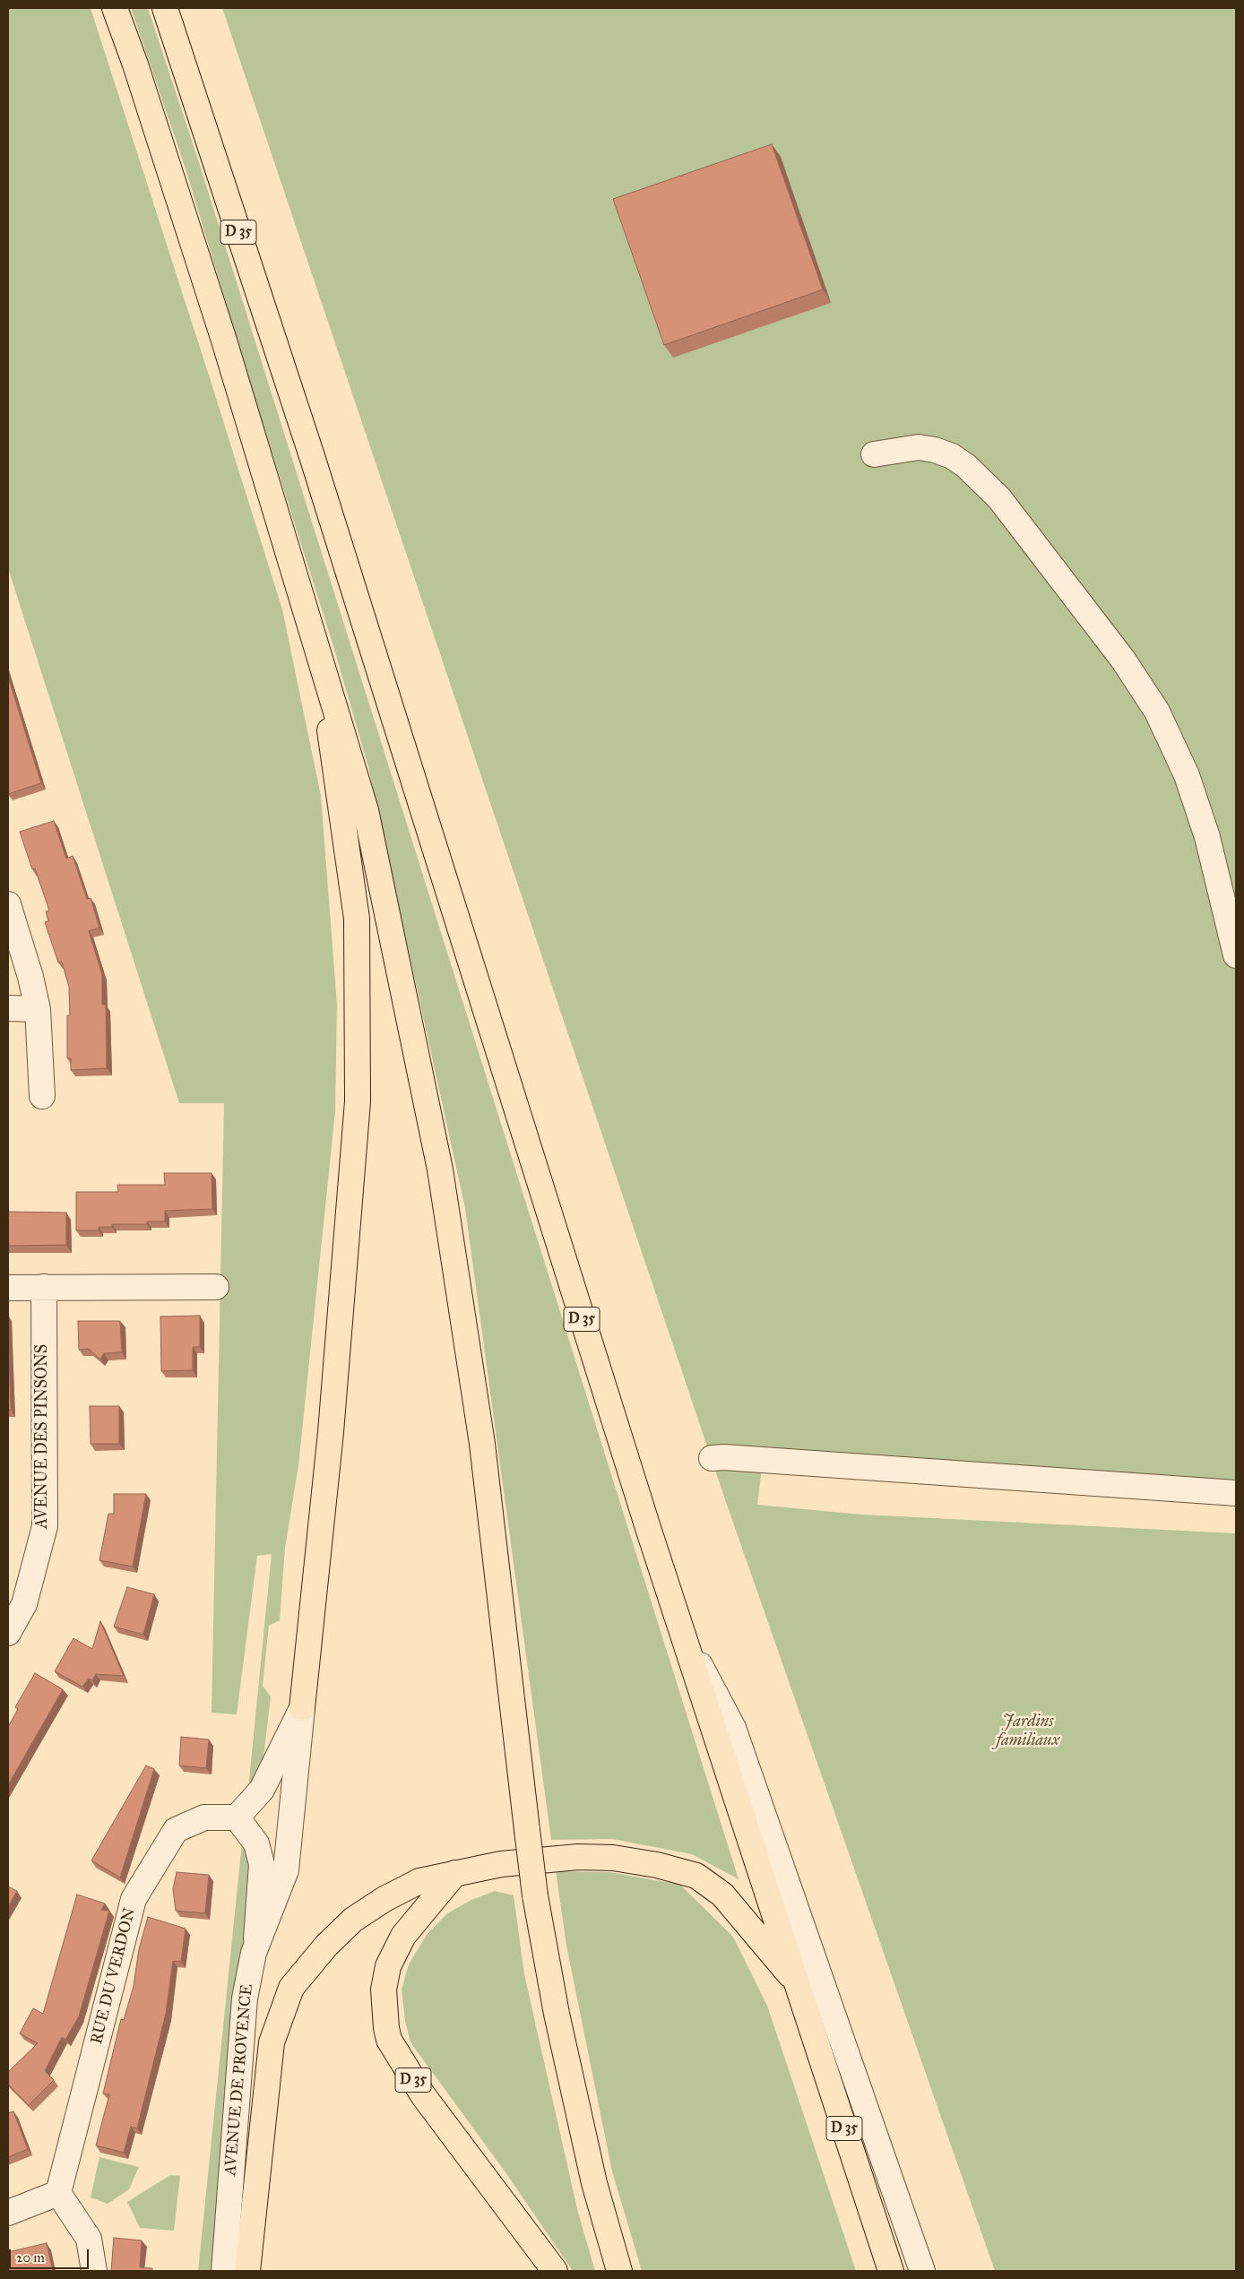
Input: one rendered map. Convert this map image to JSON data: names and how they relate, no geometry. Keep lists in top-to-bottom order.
{
  "streets": {
    "main road": ["D 35"],
    "street": ["AVENUE DES PINSONS", "RUE DU VERDON", "AVENUE DE PROVENCE"]
  },
  "parks": ["Jardins familiaux"],
  "scale_bar": "20 m"
}
